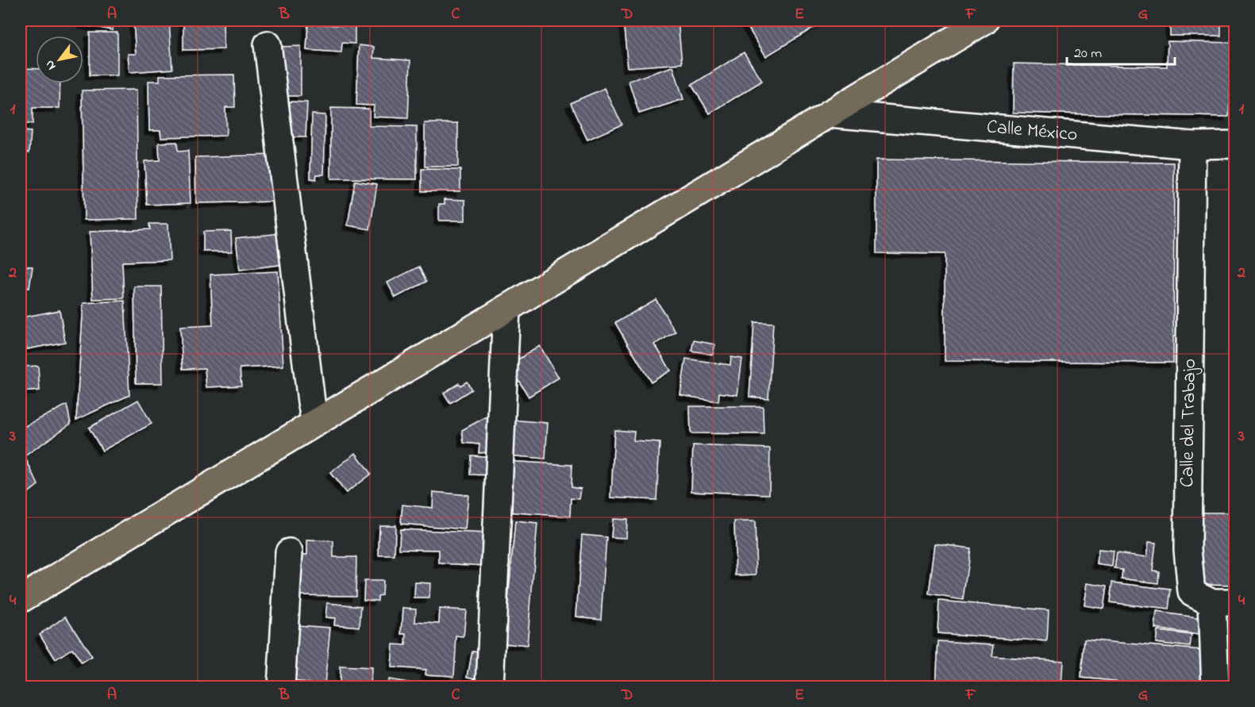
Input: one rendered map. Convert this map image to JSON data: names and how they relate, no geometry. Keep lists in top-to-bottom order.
{
  "streets": {
    "street": ["Calle México", "Calle del Trabajo"]
  },
  "crossings": [
    ["Calle México", "Calle del Trabajo"]
  ],
  "scale_bar": "20 m",
  "north": "bottom left",
  "grid": {
    "columns": [
      "A",
      "B",
      "C",
      "D",
      "E",
      "F",
      "G"
    ],
    "rows": [
      "1",
      "2",
      "3",
      "4"
    ]
  }
}
